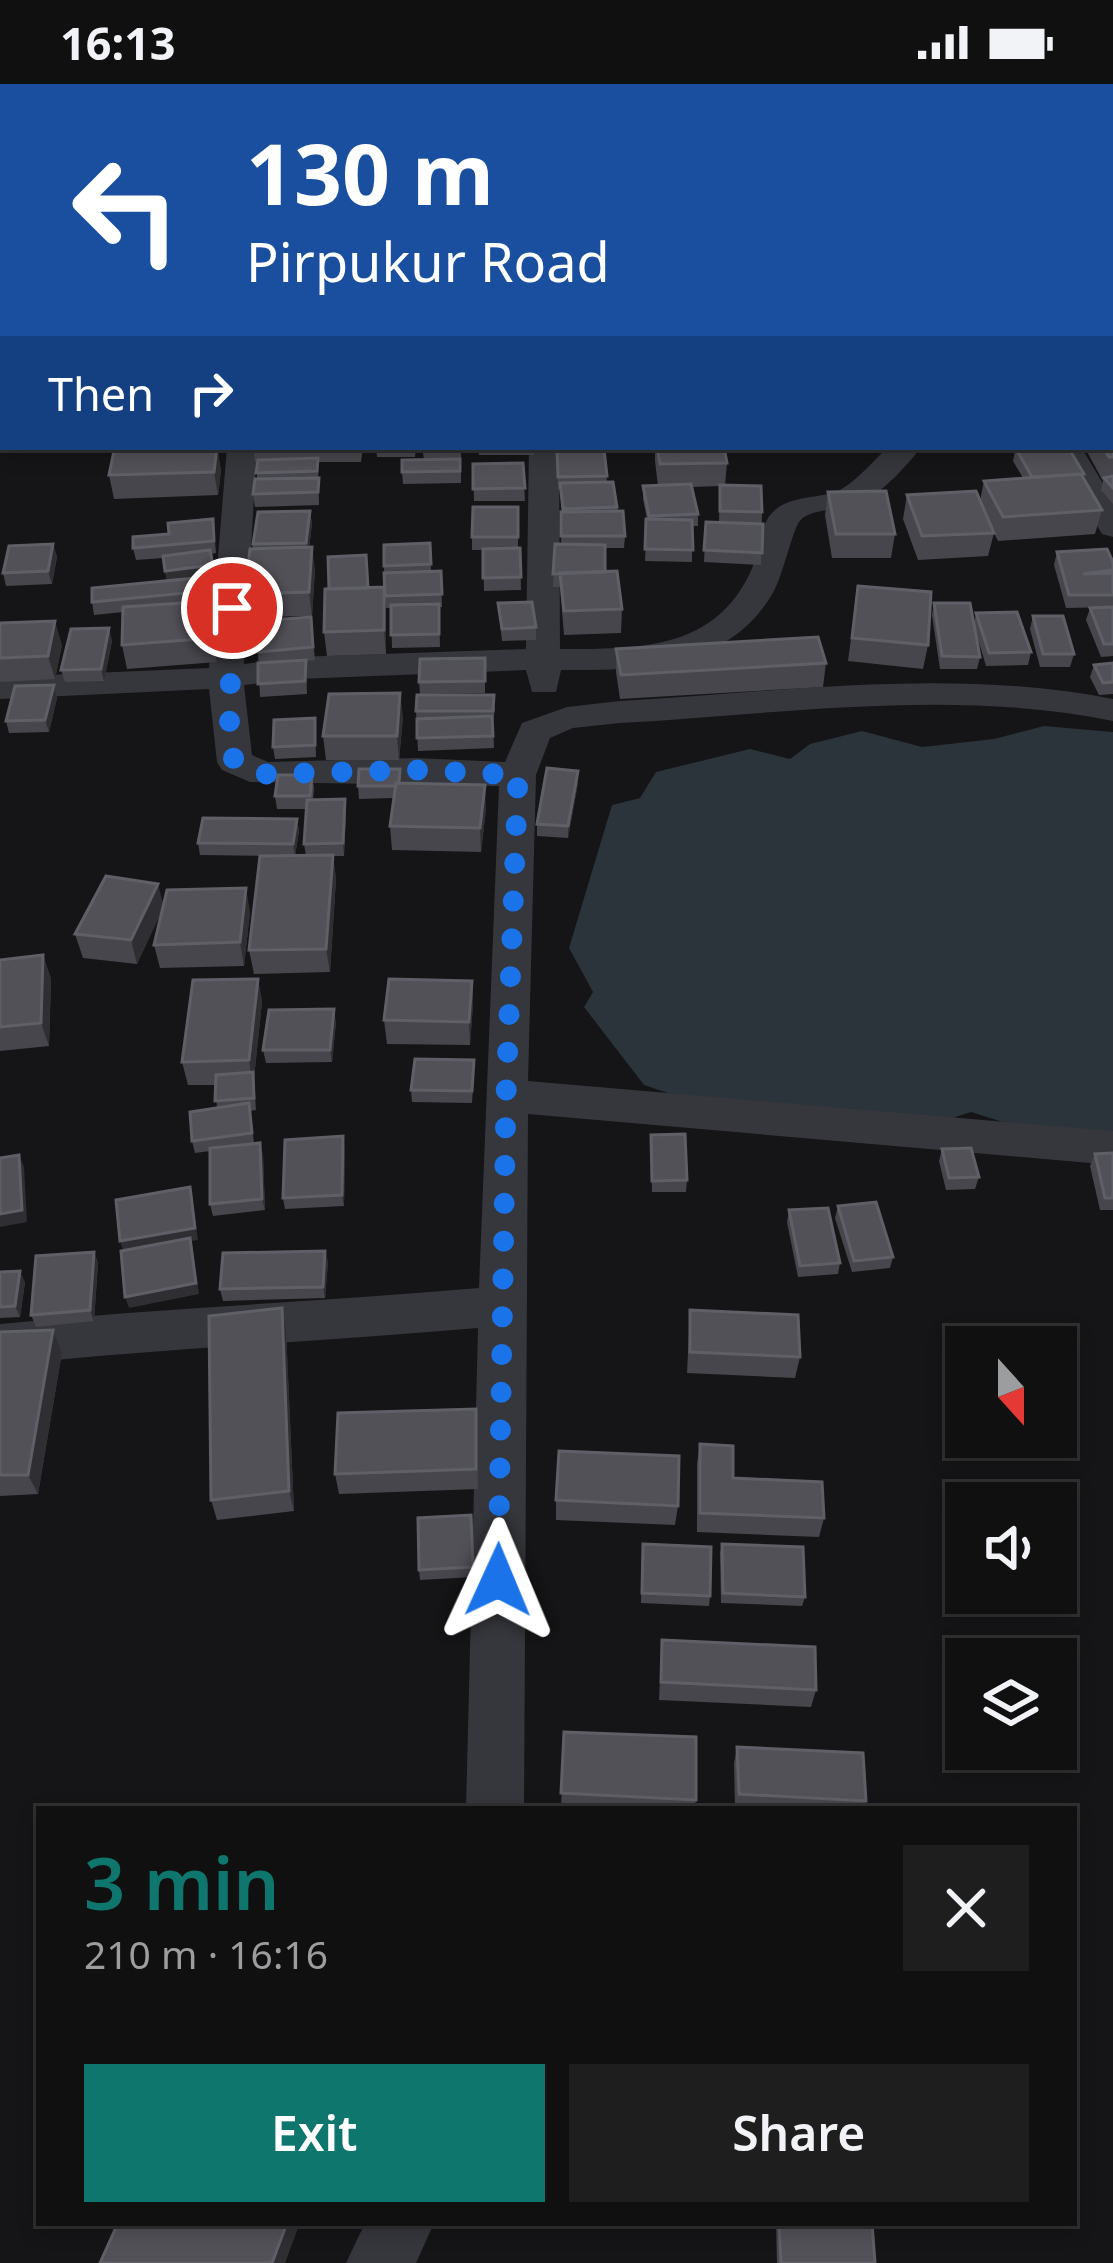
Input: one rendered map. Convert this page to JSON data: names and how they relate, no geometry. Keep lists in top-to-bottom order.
{
  "north": "bottom",
  "page": {
    "status": "16:13",
    "turn": ["130 m", "Pirpukur Road"],
    "then": "Then",
    "heading": ["3 min", "210 m · 16:16"],
    "buttons": ["Exit", "Share"]
  }
}
